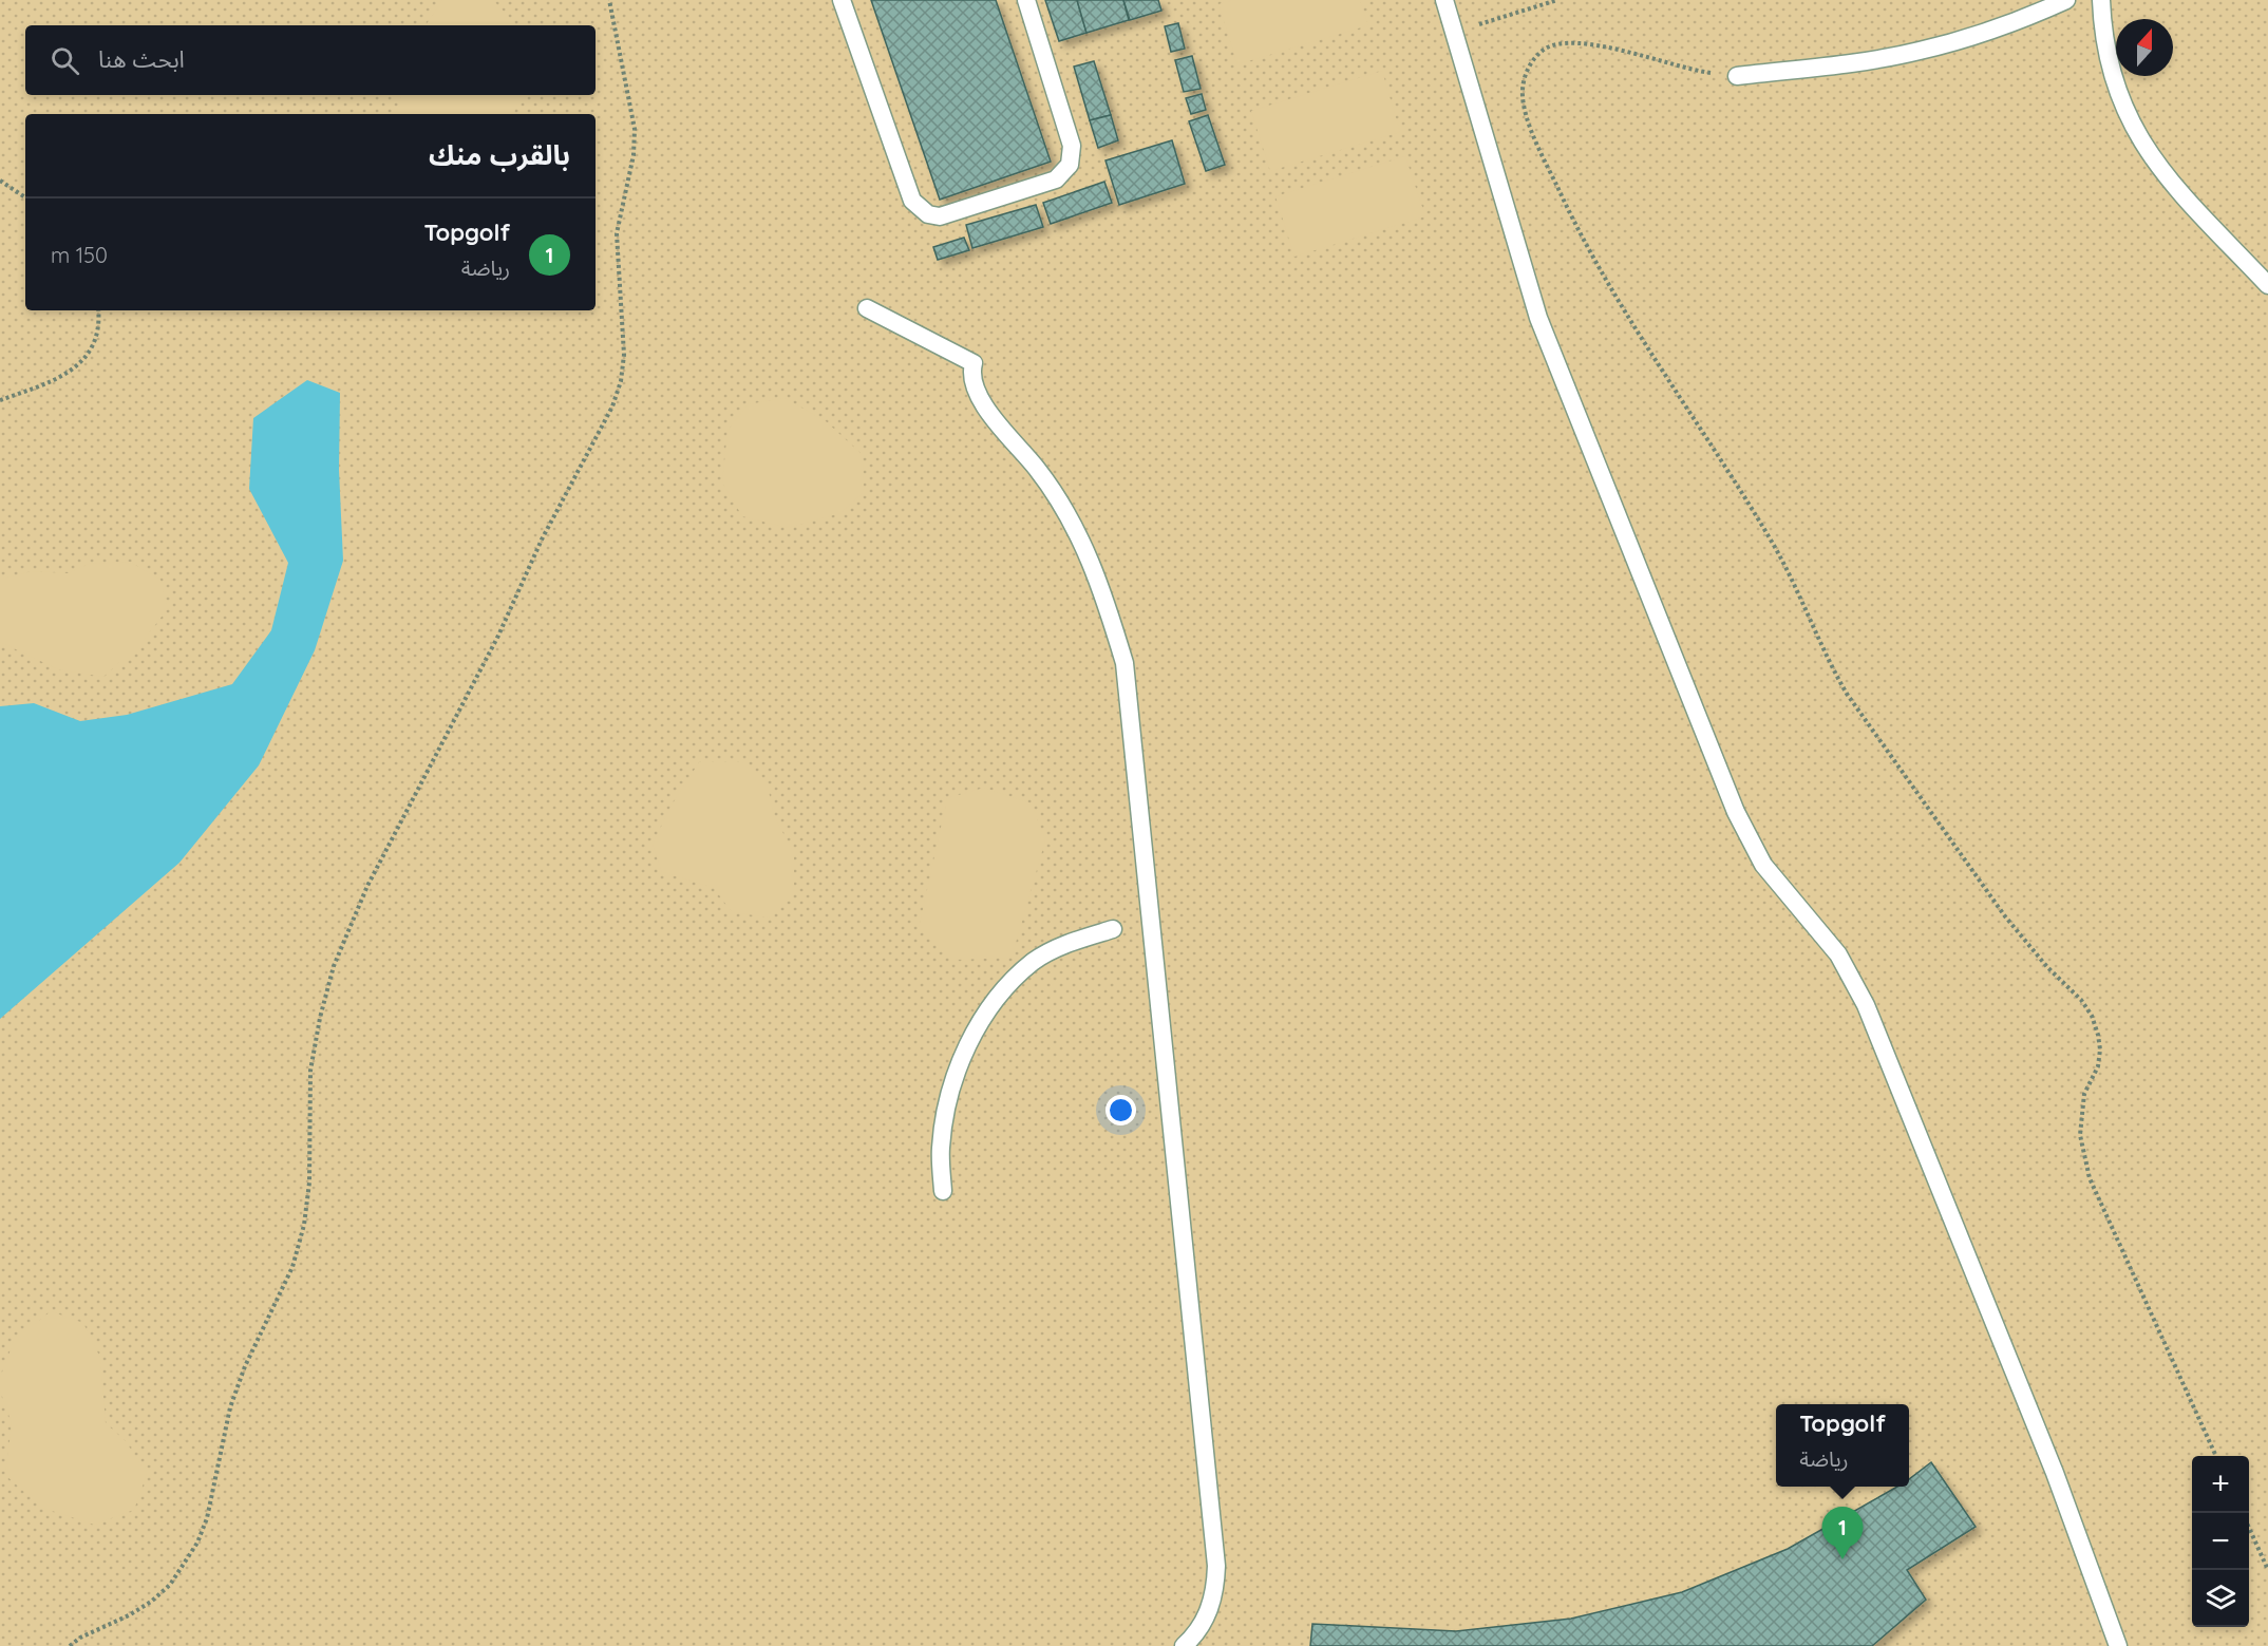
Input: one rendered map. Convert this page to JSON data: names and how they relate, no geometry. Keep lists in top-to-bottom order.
{
  "north": "top",
  "page": {
    "search": "ابحث هنا",
    "heading": "بالقرب منك",
    "list": [
      {
        "mark": "1",
        "name": "Topgolf",
        "note": "رياضة",
        "value": "150 m"
      }
    ],
    "popup": ["Topgolf", "رياضة"],
    "map_buttons": ["+", "−"],
    "pins": "1"
  }
}
